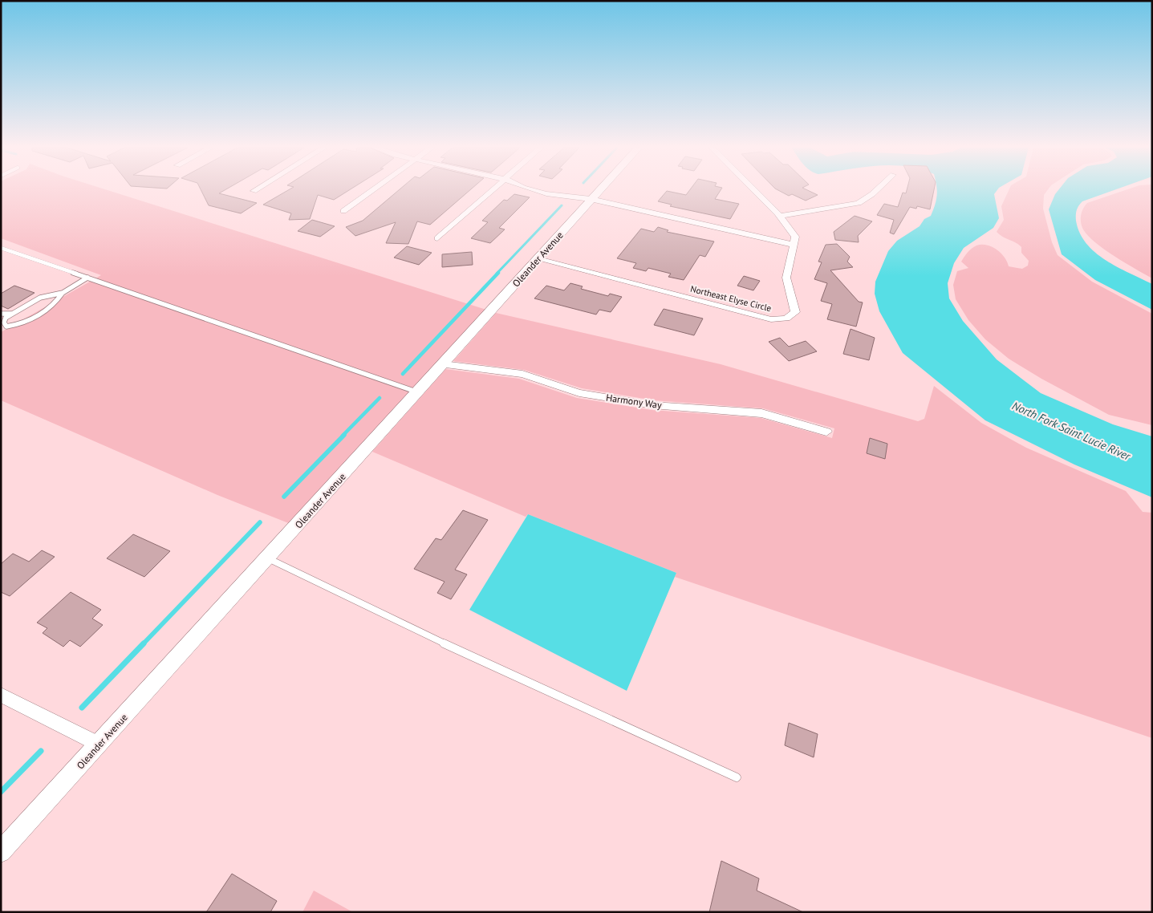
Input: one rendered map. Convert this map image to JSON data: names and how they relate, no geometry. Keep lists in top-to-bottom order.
{
  "streets": {
    "street": ["Oleander Avenue", "Northeast Elyse Circle", "Harmony Way"]
  },
  "crossings": [
    ["Oleander Avenue", "Northeast Elyse Circle"],
    ["Oleander Avenue", "Harmony Way"]
  ],
  "water": ["North Fork Saint Lucie River"]
}
